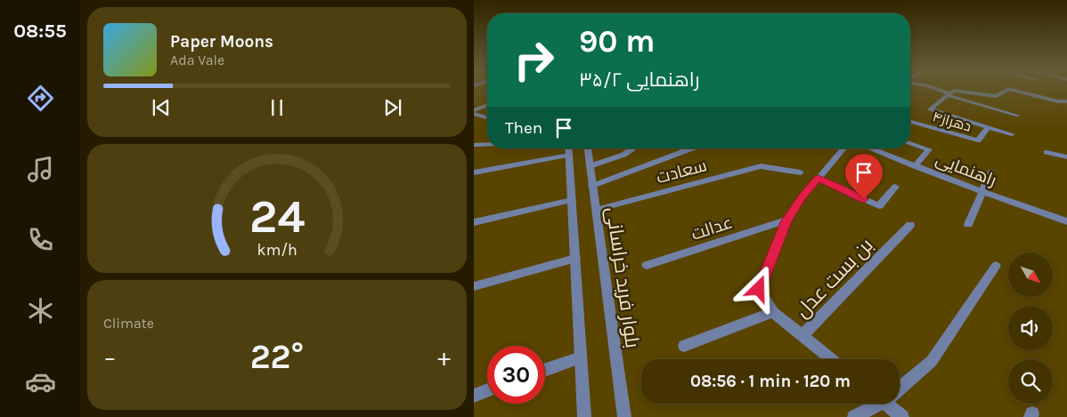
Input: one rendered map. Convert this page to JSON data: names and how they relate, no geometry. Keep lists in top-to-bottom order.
{
  "streets": {
    "street": [
      "دهراز۴",
      "راهنمایی",
      "سعادت",
      "عدالت",
      "بلوار فرید خراسانی",
      "بن بست عدل"
    ]
  },
  "crossings": [
    ["سعادت", "بلوار فرید خراسانی"]
  ],
  "north": "bottom right",
  "page": {
    "tabs": "08:55",
    "turn": ["90 m", "راهنمایی ۳۵/۲"],
    "song": ["Paper Moons", "Ada Vale"],
    "then": "Then",
    "tile": "Climate",
    "heat": ["−", "22°", "+"],
    "limit": "30",
    "trip": "08:56 · 1 min · 120 m",
    "gauge": ["24", "km/h"]
  }
}
